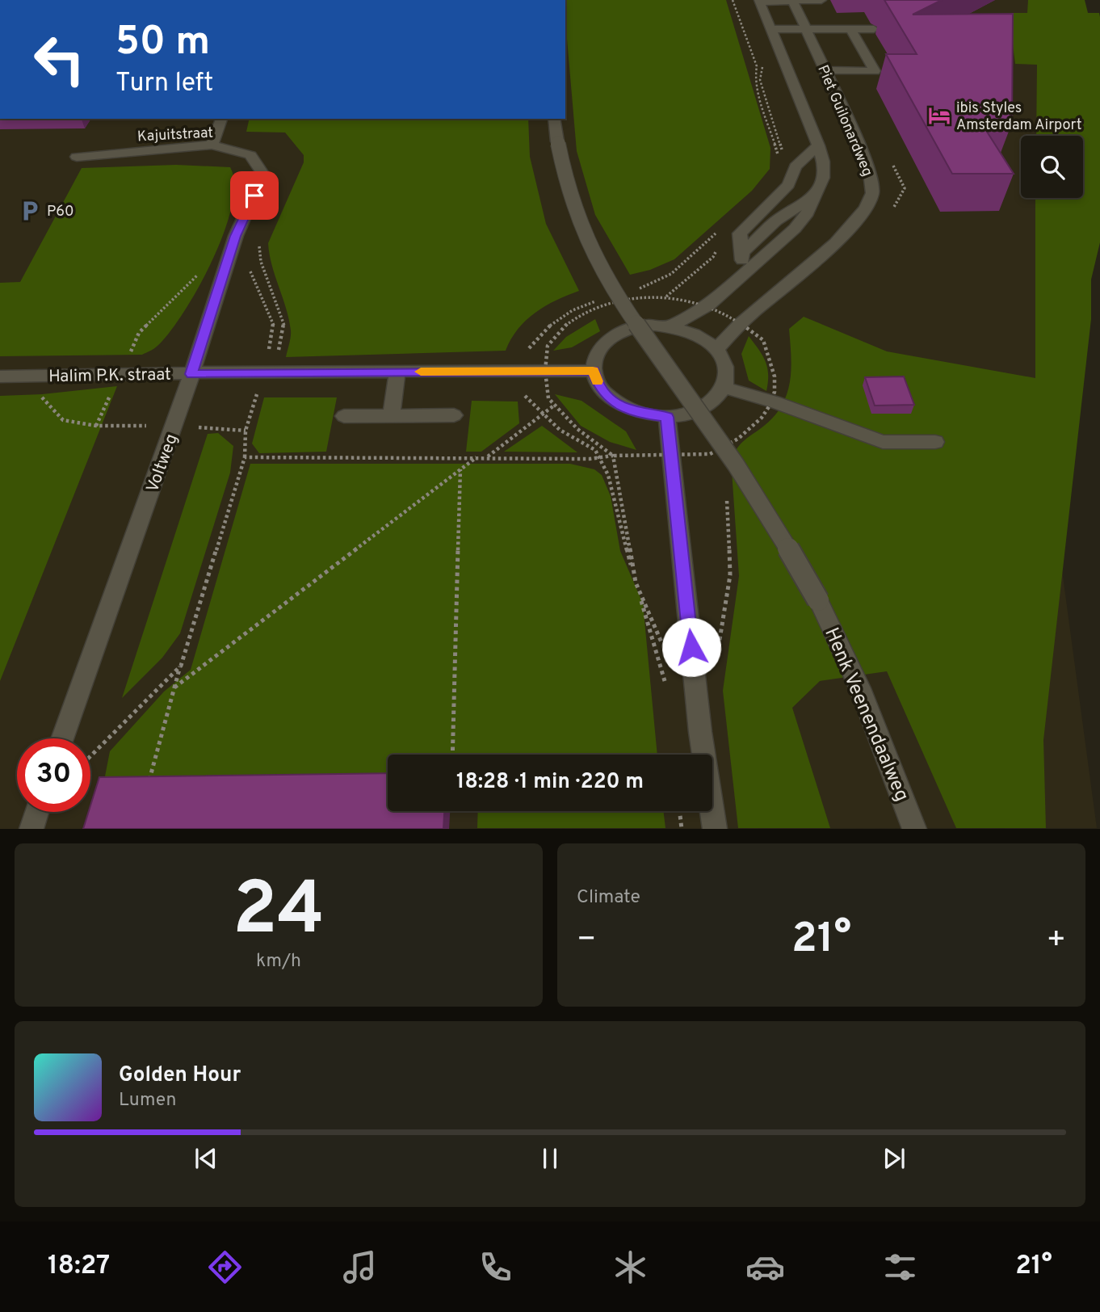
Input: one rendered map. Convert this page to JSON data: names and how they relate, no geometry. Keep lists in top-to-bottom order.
{
  "streets": {
    "street": [
      "Piet Guilonardweg",
      "Kajuitstraat",
      "Halim P.K. straat",
      "Voltweg",
      "Henk Veenendaalweg"
    ]
  },
  "crossings": [
    ["Piet Guilonardweg", "Halim P.K. straat"],
    ["Kajuitstraat", "Voltweg"],
    ["Halim P.K. straat", "Voltweg"]
  ],
  "places": {
    "hotel": ["ibis Styles Amsterdam Airport"],
    "parking": ["P60"]
  },
  "page": {
    "turn": ["50 m", "Turn left"],
    "limit": "30",
    "trip": "18:28 · 1 min · 220 m",
    "tile": [
      ["24", "km/h"],
      "Climate"
    ],
    "heat": ["−", "21°", "+"],
    "song": ["Golden Hour", "Lumen"],
    "tabs": ["18:27", "21°"]
  }
}
